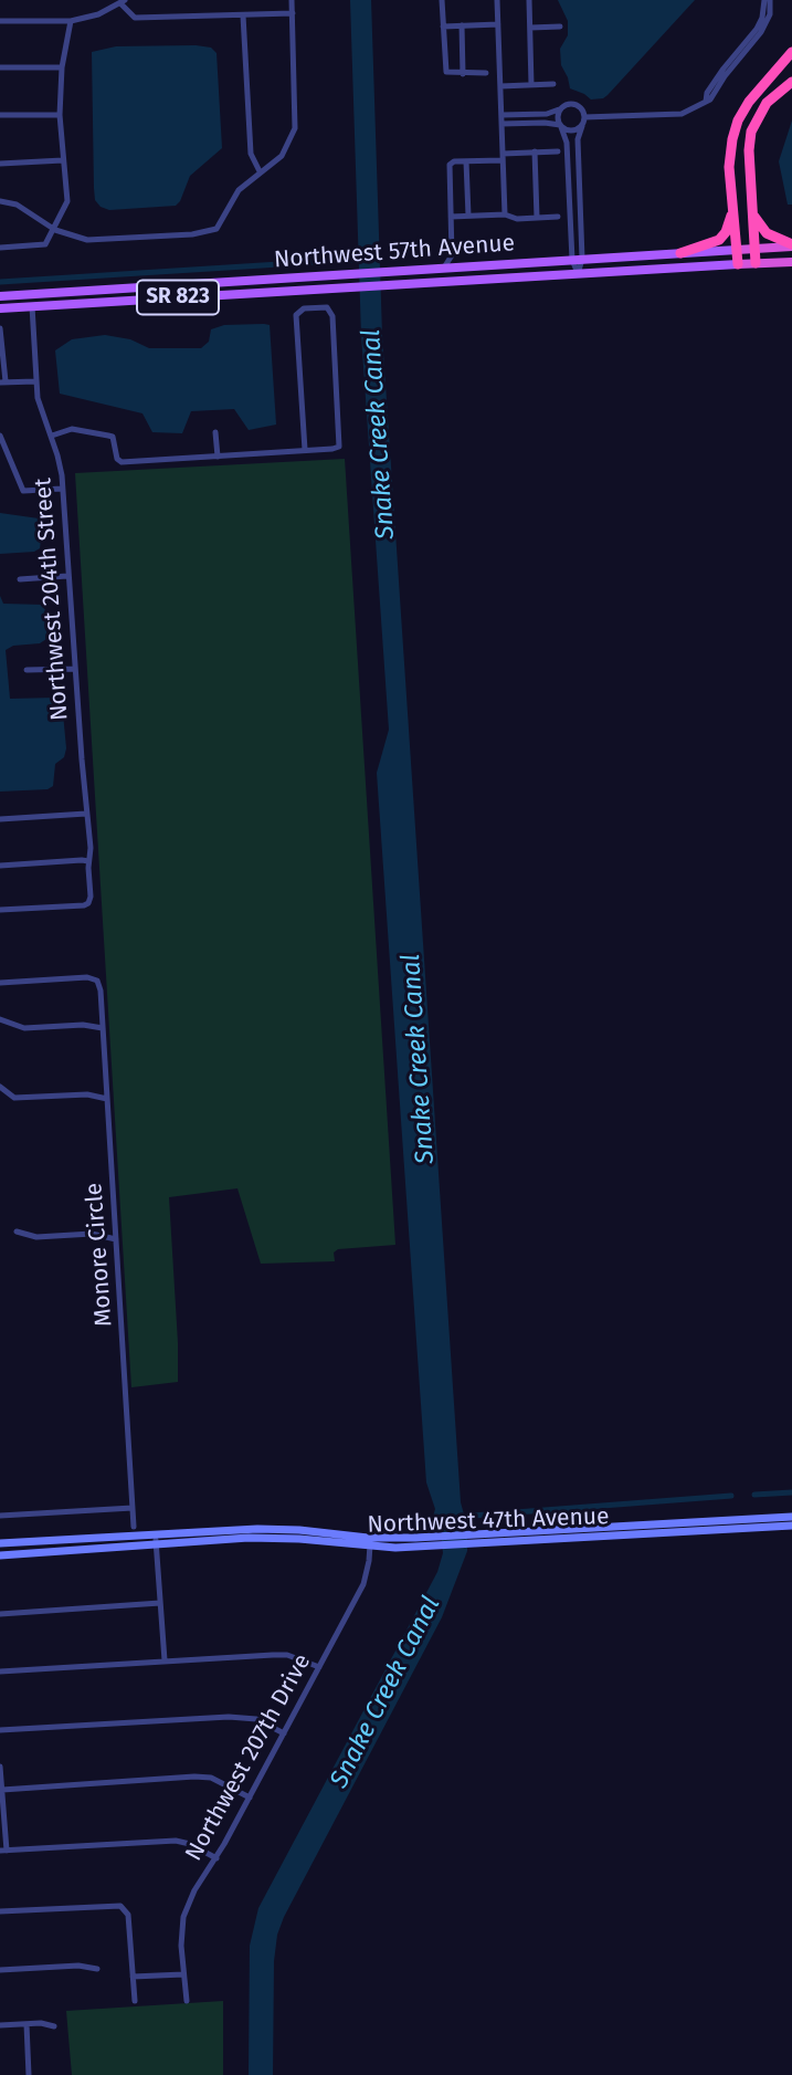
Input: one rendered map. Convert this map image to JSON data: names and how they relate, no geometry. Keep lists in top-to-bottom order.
{
  "streets": {
    "highway": ["Northwest 57th Avenue", "SR 823"],
    "main road": ["Northwest 47th Avenue"],
    "street": ["Northwest 204th Street", "Monore Circle", "Northwest 207th Drive"]
  },
  "crossings": [
    ["Northwest 57th Avenue", "Northwest 204th Street"],
    ["Northwest 47th Avenue", "Northwest 207th Drive"]
  ],
  "water": ["Snake Creek Canal"]
}
